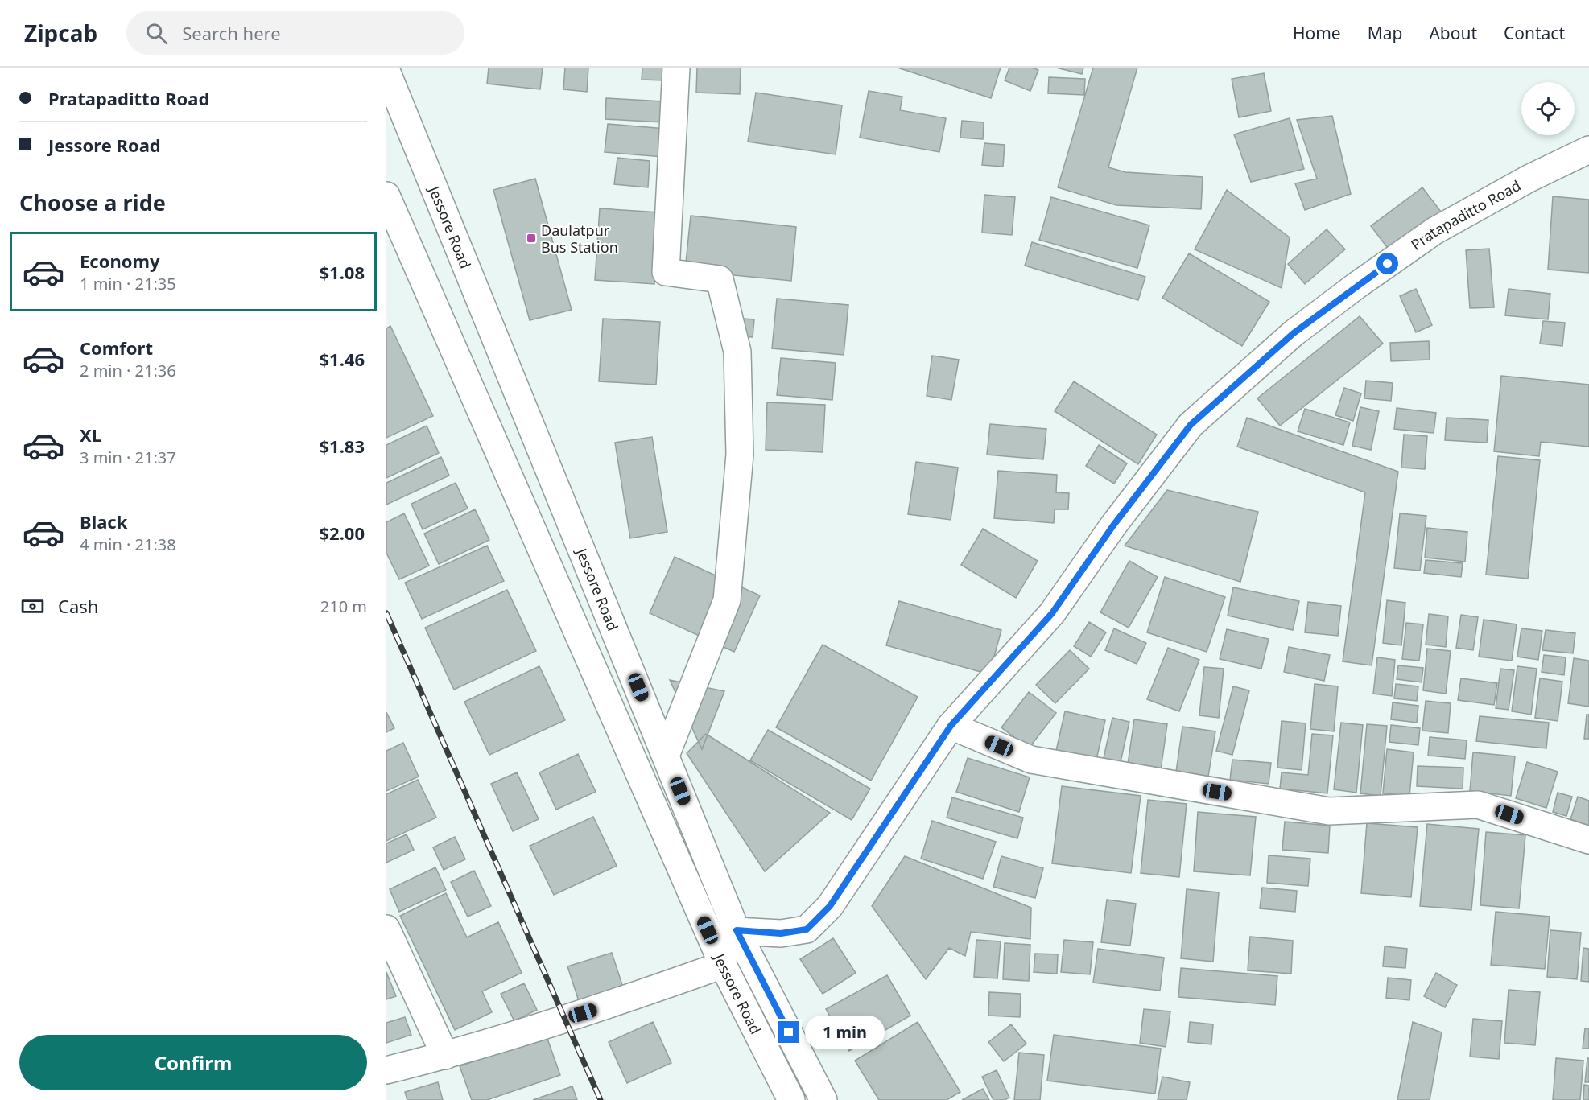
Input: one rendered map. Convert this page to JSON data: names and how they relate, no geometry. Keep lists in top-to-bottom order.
{
  "streets": {
    "main road": ["Pratapaditto Road", "Jessore Road"]
  },
  "crossings": [
    ["Pratapaditto Road", "Jessore Road"]
  ],
  "places": {
    "transit": ["Daulatpur Bus Station"]
  },
  "page": {
    "header": "Zipcab",
    "search": "Search here",
    "nav": [
      "Home",
      "Map",
      "About",
      "Contact"
    ],
    "banner": ["Pratapaditto Road", "Jessore Road"],
    "heading": "Choose a ride",
    "list": [
      {
        "name": "Economy",
        "note": "1 min · 21:35",
        "value": "$1.08"
      },
      {
        "name": "Comfort",
        "note": "2 min · 21:36",
        "value": "$1.46"
      },
      {
        "name": "XL",
        "note": "3 min · 21:37",
        "value": "$1.83"
      },
      {
        "name": "Black",
        "note": "4 min · 21:38",
        "value": "$2.00"
      }
    ],
    "pay": ["Cash", "210 m"],
    "bubble": "1 min",
    "buttons": "Confirm"
  }
}
